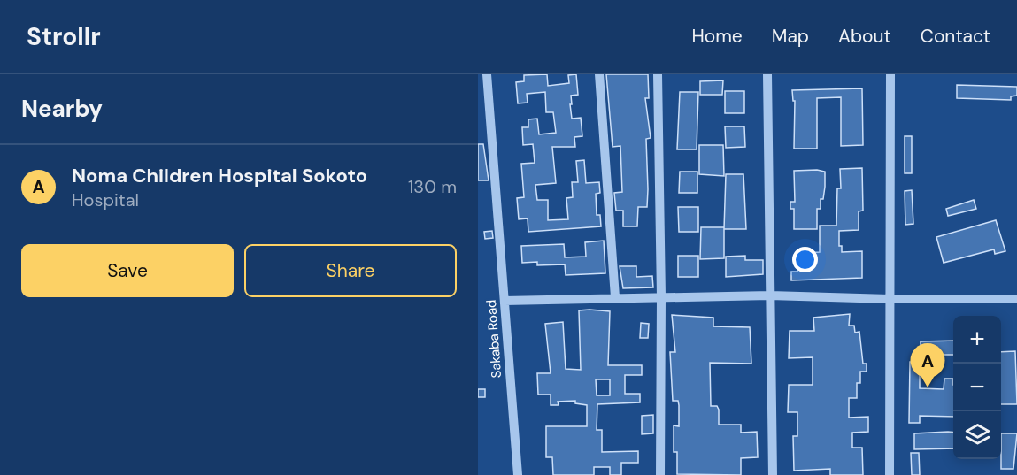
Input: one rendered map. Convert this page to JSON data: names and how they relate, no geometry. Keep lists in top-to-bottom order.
{
  "streets": {
    "street": ["Sakaba Road"]
  },
  "page": {
    "header": "Strollr",
    "nav": [
      "Home",
      "Map",
      "About",
      "Contact"
    ],
    "heading": "Nearby",
    "list": [
      {
        "mark": "A",
        "name": "Noma Children Hospital Sokoto",
        "note": "Hospital",
        "value": "130 m"
      }
    ],
    "buttons": ["Save", "Share"],
    "map_buttons": ["+", "−"],
    "pins": "A"
  }
}
